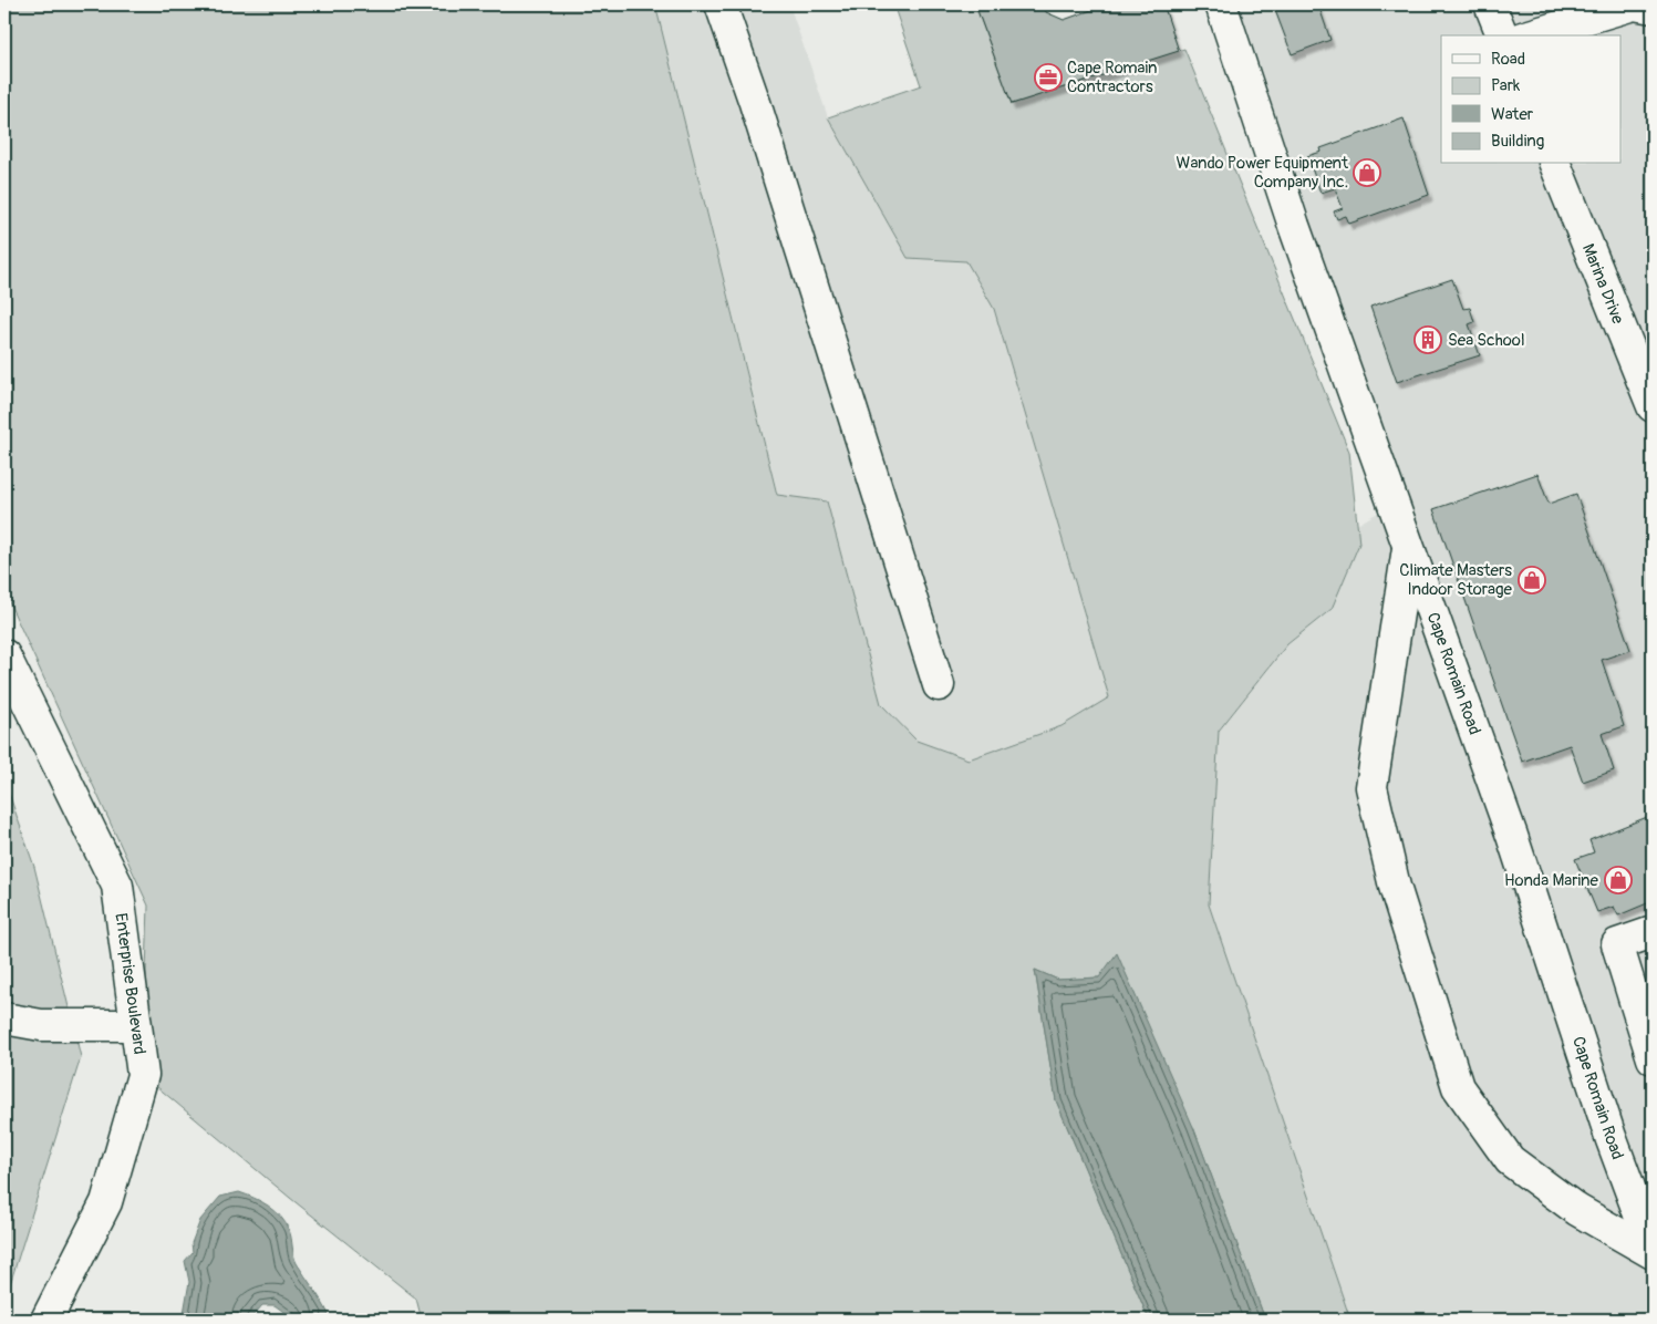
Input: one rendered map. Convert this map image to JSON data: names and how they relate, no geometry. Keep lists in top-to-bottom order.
{
  "streets": {
    "street": ["Marina Drive", "Cape Romain Road", "Enterprise Boulevard"]
  },
  "places": {
    "office": ["Cape Romain Contractors"],
    "shop": ["Wando Power Equipment Company Inc.", "Climate Masters Indoor Storage", "Honda Marine"],
    "building": ["Sea School"]
  },
  "legend": [
    "Road",
    "Park",
    "Water",
    "Building"
  ]
}
